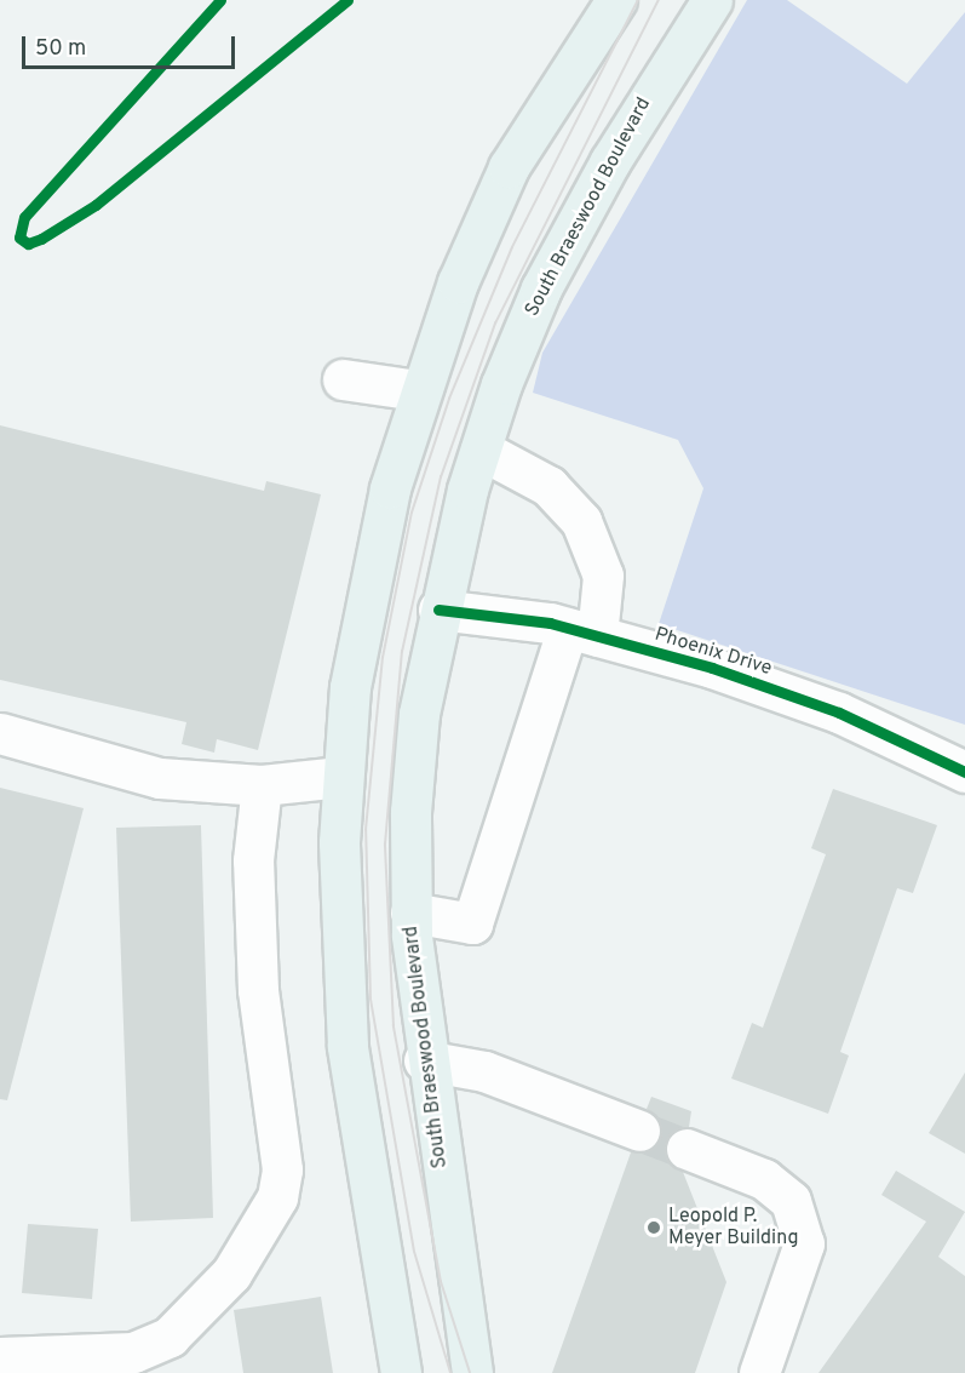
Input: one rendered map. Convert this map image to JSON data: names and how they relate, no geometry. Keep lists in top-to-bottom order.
{
  "streets": {
    "main road": ["South Braeswood Boulevard"],
    "street": ["Phoenix Drive"]
  },
  "crossings": [
    ["South Braeswood Boulevard", "Phoenix Drive"]
  ],
  "places": ["Leopold P. Meyer Building"],
  "scale_bar": "50 m"
}
